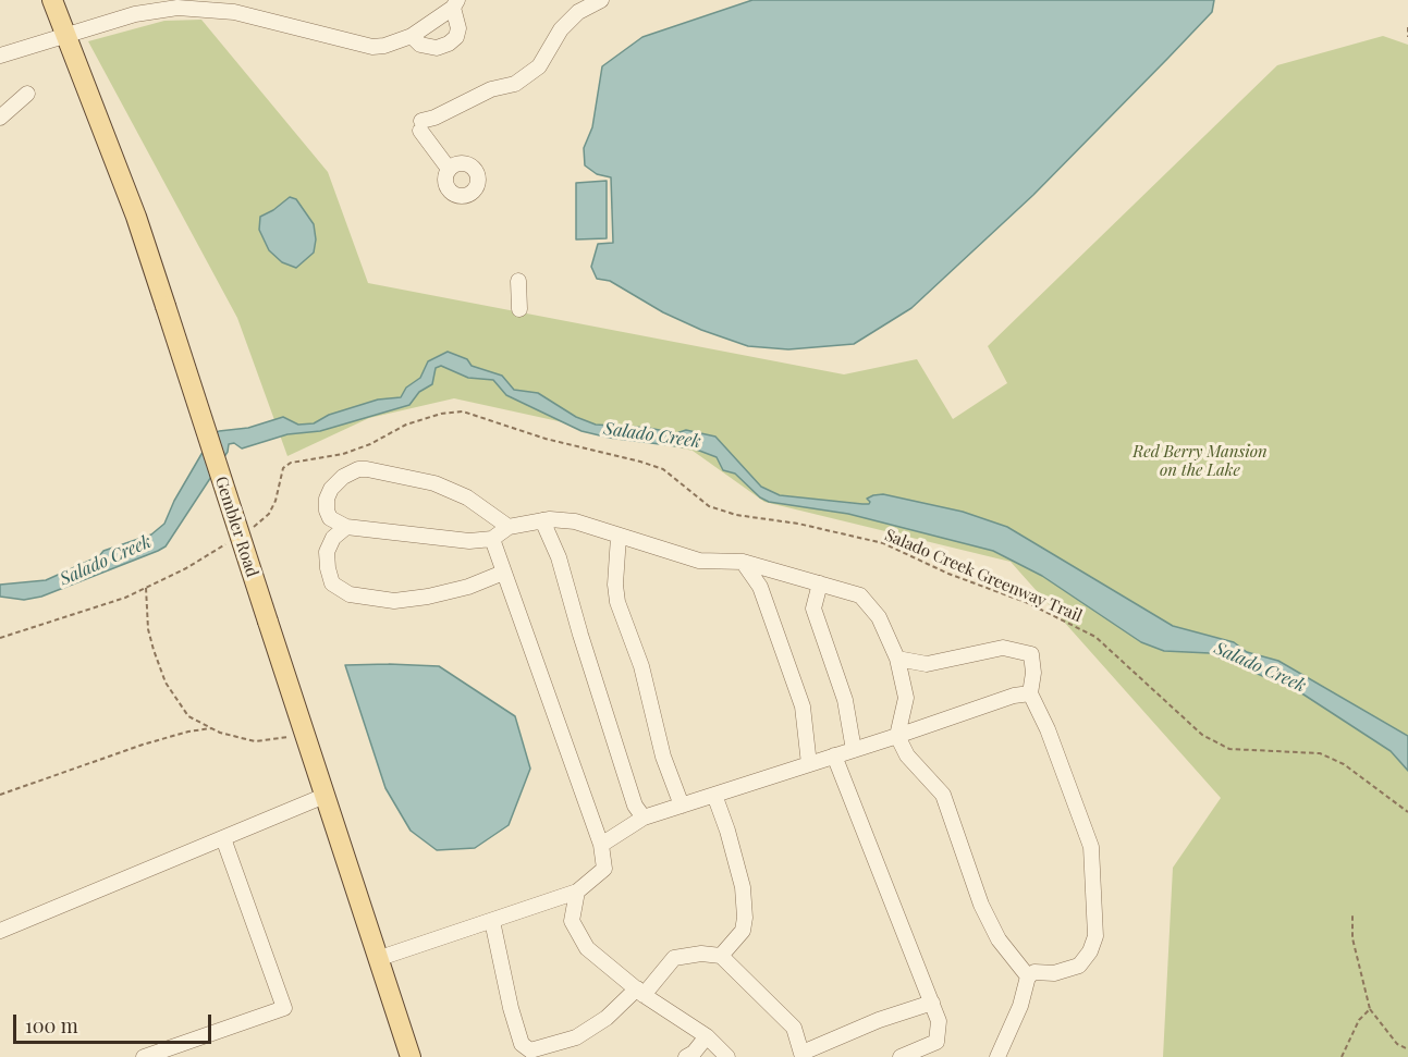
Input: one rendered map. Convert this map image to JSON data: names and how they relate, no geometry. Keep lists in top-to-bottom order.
{
  "streets": {
    "main road": ["Gembler Road"],
    "path": ["Salado Creek Greenway Trail"]
  },
  "water": ["Salado Creek"],
  "parks": ["Red Berry Mansion on the Lake"],
  "scale_bar": "100 m"
}
